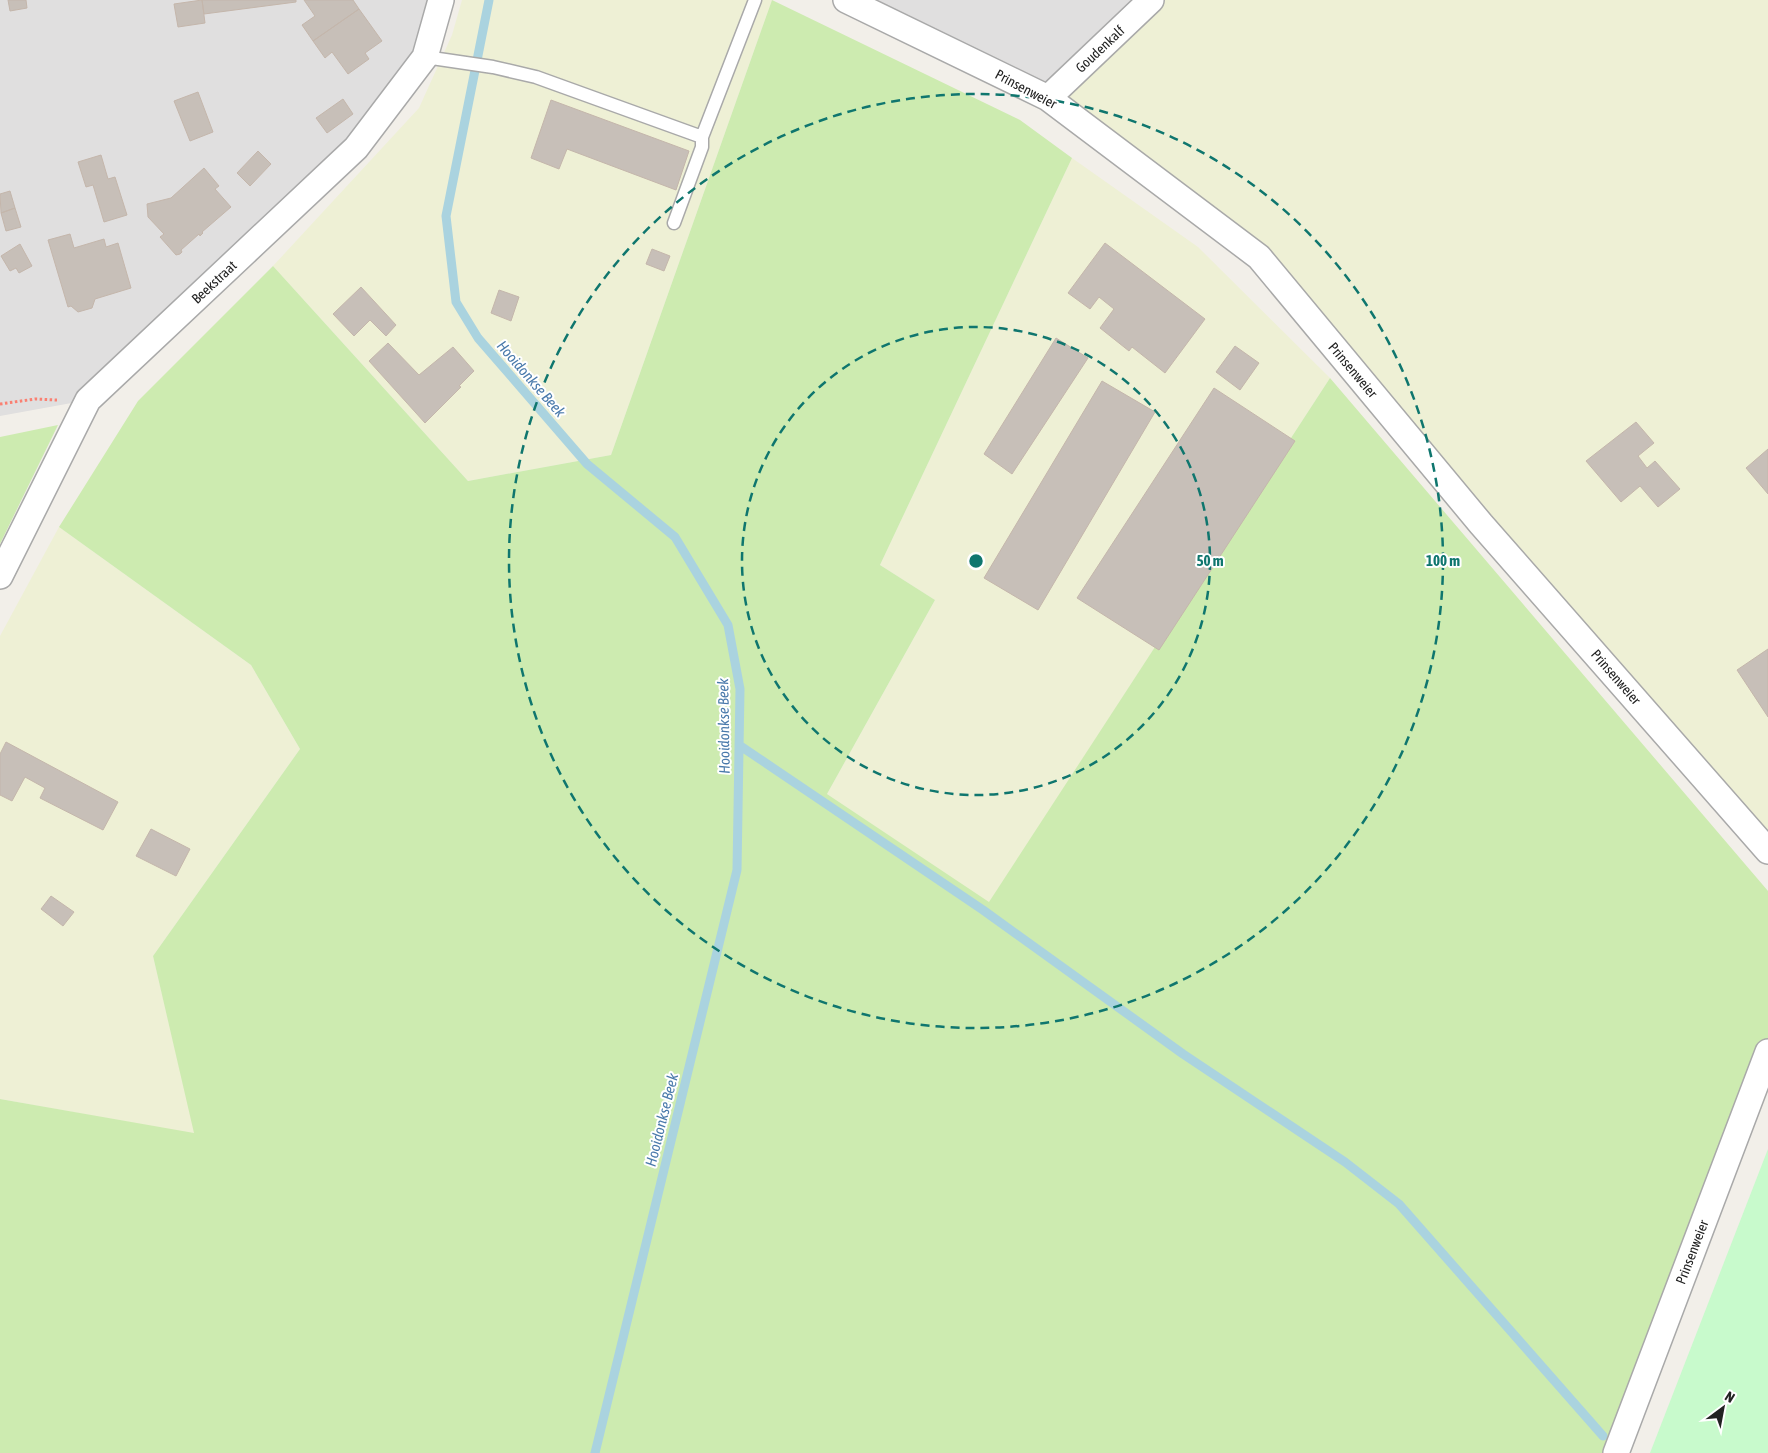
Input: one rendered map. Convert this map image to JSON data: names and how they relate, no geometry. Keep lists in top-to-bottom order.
{
  "streets": {
    "street": ["Goudenkalf", "Prinsenweier", "Beekstraat"]
  },
  "crossings": [
    ["Goudenkalf", "Prinsenweier"]
  ],
  "water": ["Hooidonkse Beek"],
  "north": "top right",
  "rings": ["50 m", "100 m"]
}
